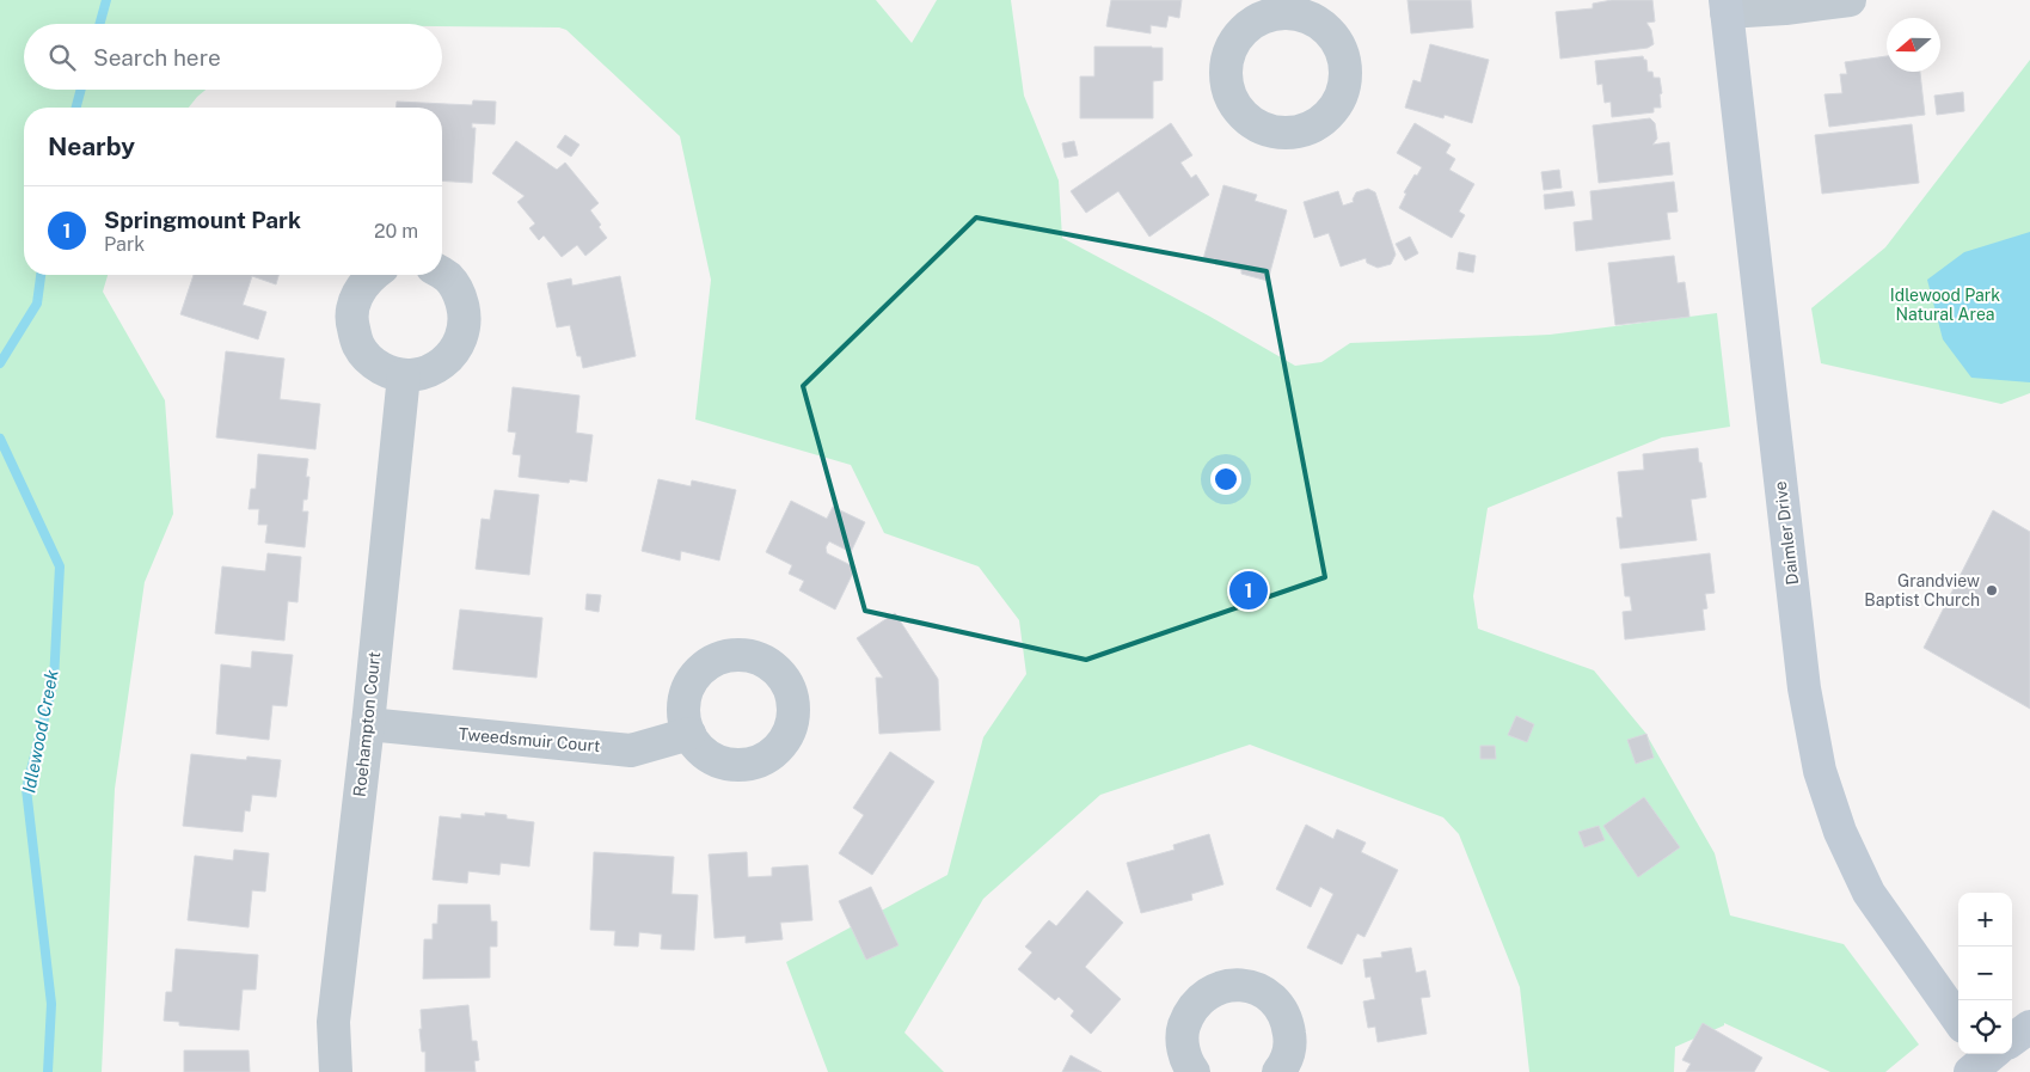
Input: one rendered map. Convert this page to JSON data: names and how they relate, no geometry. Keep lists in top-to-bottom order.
{
  "streets": {
    "street": ["Daimler Drive", "Roehampton Court", "Tweedsmuir Court"]
  },
  "crossings": [
    ["Roehampton Court", "Tweedsmuir Court"]
  ],
  "water": ["Idlewood Creek"],
  "parks": ["Idlewood Park Natural Area"],
  "places": ["Grandview Baptist Church"],
  "north": "left",
  "page": {
    "search": "Search here",
    "heading": "Nearby",
    "list": [
      {
        "mark": "1",
        "name": "Springmount Park",
        "note": "Park",
        "value": "20 m"
      }
    ],
    "pins": "1",
    "map_buttons": ["+", "−"]
  }
}
